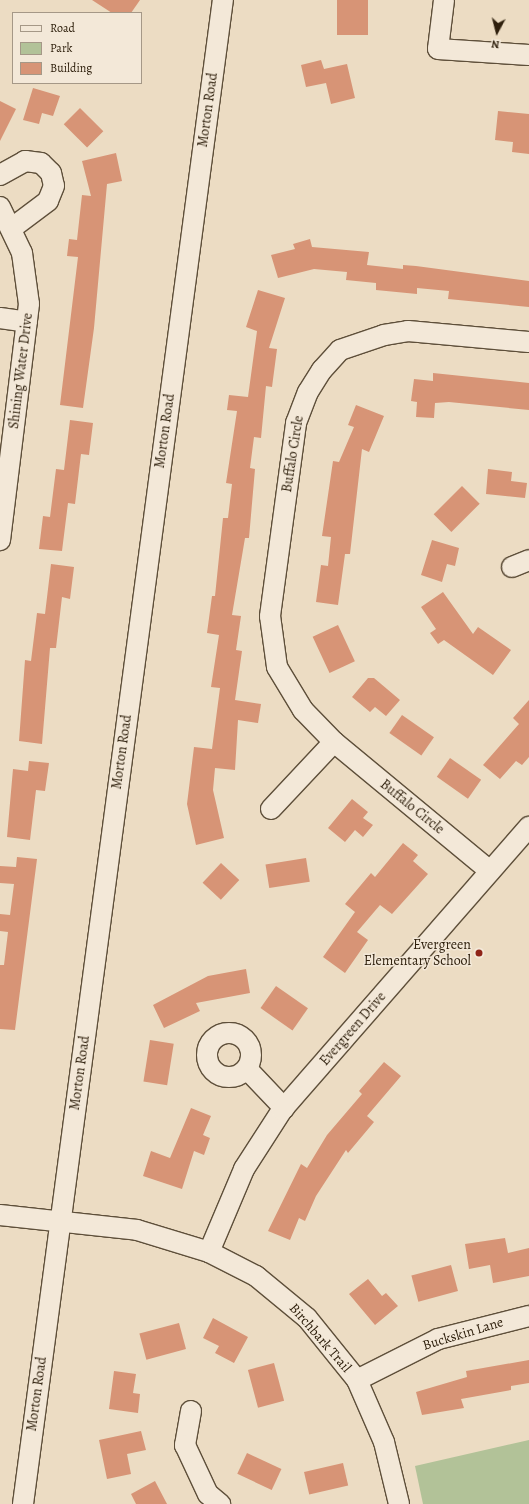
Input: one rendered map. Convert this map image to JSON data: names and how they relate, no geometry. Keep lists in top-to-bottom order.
{
  "streets": {
    "street": [
      "Morton Road",
      "Shining Water Drive",
      "Buffalo Circle",
      "Evergreen Drive",
      "Buckskin Lane",
      "Birchbark Trail"
    ]
  },
  "crossings": [
    ["Morton Road", "Birchbark Trail"],
    ["Buffalo Circle", "Evergreen Drive"],
    ["Evergreen Drive", "Birchbark Trail"],
    ["Buckskin Lane", "Birchbark Trail"]
  ],
  "places": ["Evergreen Elementary School"],
  "legend": ["Road", "Park", "Building"],
  "north": "bottom"
}
